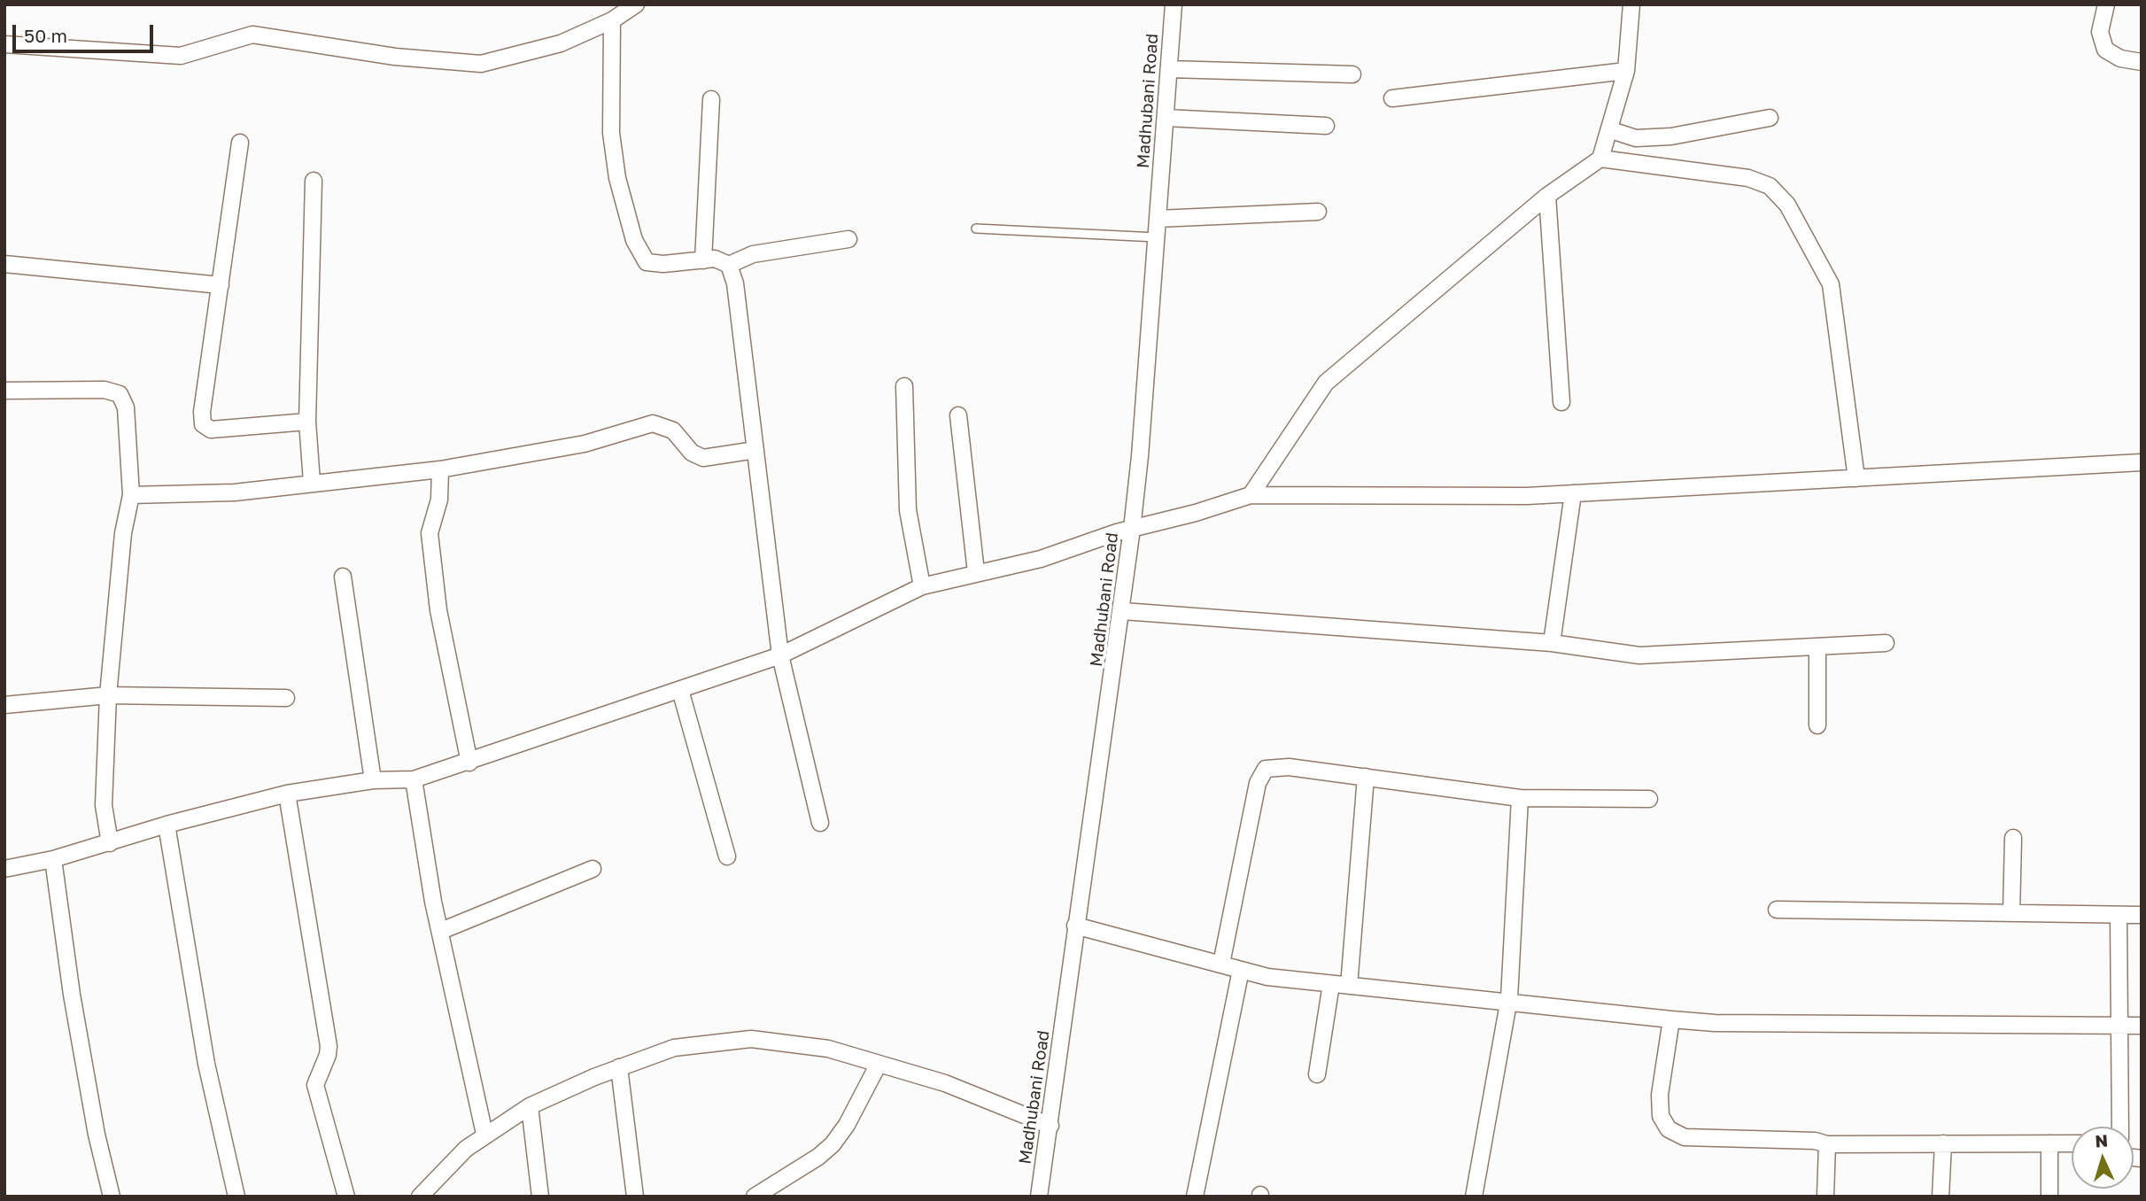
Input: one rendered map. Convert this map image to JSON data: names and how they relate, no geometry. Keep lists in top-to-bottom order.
{
  "streets": {
    "street": ["Madhubani Road"]
  },
  "scale_bar": "50 m",
  "north": "top"
}
